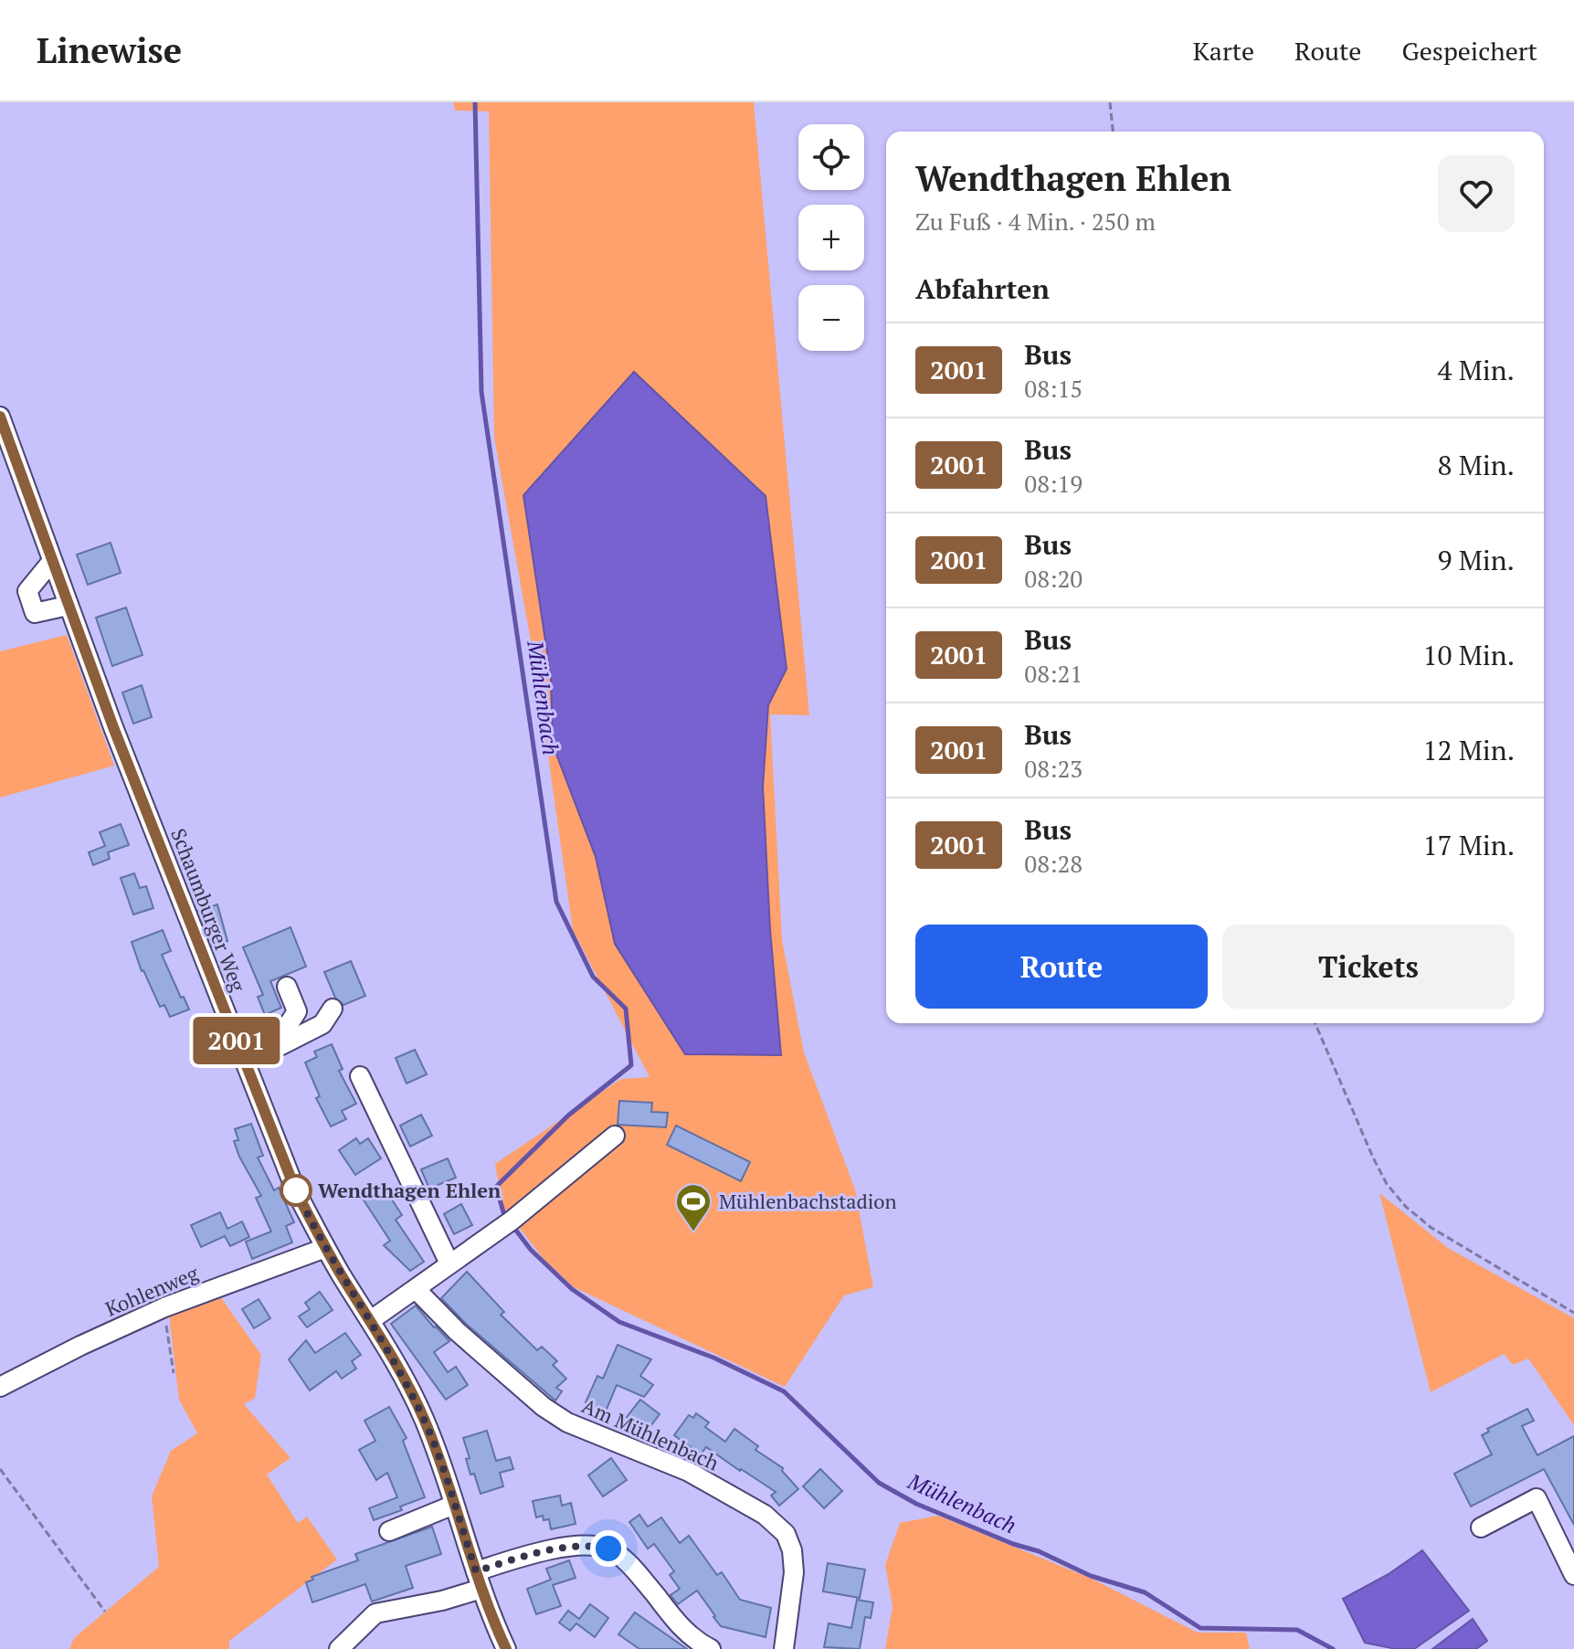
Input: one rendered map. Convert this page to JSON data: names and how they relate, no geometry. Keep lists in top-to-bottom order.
{
  "streets": {
    "street": ["Schaumburger Weg", "Kohlenweg", "Am Mühlenbach"]
  },
  "crossings": [
    ["Schaumburger Weg", "Kohlenweg"]
  ],
  "water": ["Mühlenbach"],
  "places": {
    "other": ["Wendthagen Ehlen"],
    "sports": ["Mühlenbachstadion"]
  },
  "lines": ["bus line 2001"],
  "page": {
    "header": "Linewise",
    "nav": ["Karte", "Route", "Gespeichert"],
    "on_map": "2001",
    "map_buttons": ["+", "−"],
    "heading": [
      ["Wendthagen Ehlen", "Zu Fuß · 4 Min. · 250 m"],
      "Abfahrten"
    ],
    "list": [
      {
        "mark": "2001",
        "name": "Bus",
        "note": "08:15",
        "value": "4 Min."
      },
      {
        "mark": "2001",
        "name": "Bus",
        "note": "08:19",
        "value": "8 Min."
      },
      {
        "mark": "2001",
        "name": "Bus",
        "note": "08:20",
        "value": "9 Min."
      },
      {
        "mark": "2001",
        "name": "Bus",
        "note": "08:21",
        "value": "10 Min."
      },
      {
        "mark": "2001",
        "name": "Bus",
        "note": "08:23",
        "value": "12 Min."
      },
      {
        "mark": "2001",
        "name": "Bus",
        "note": "08:28",
        "value": "17 Min."
      }
    ],
    "buttons": ["Route", "Tickets"]
  }
}
